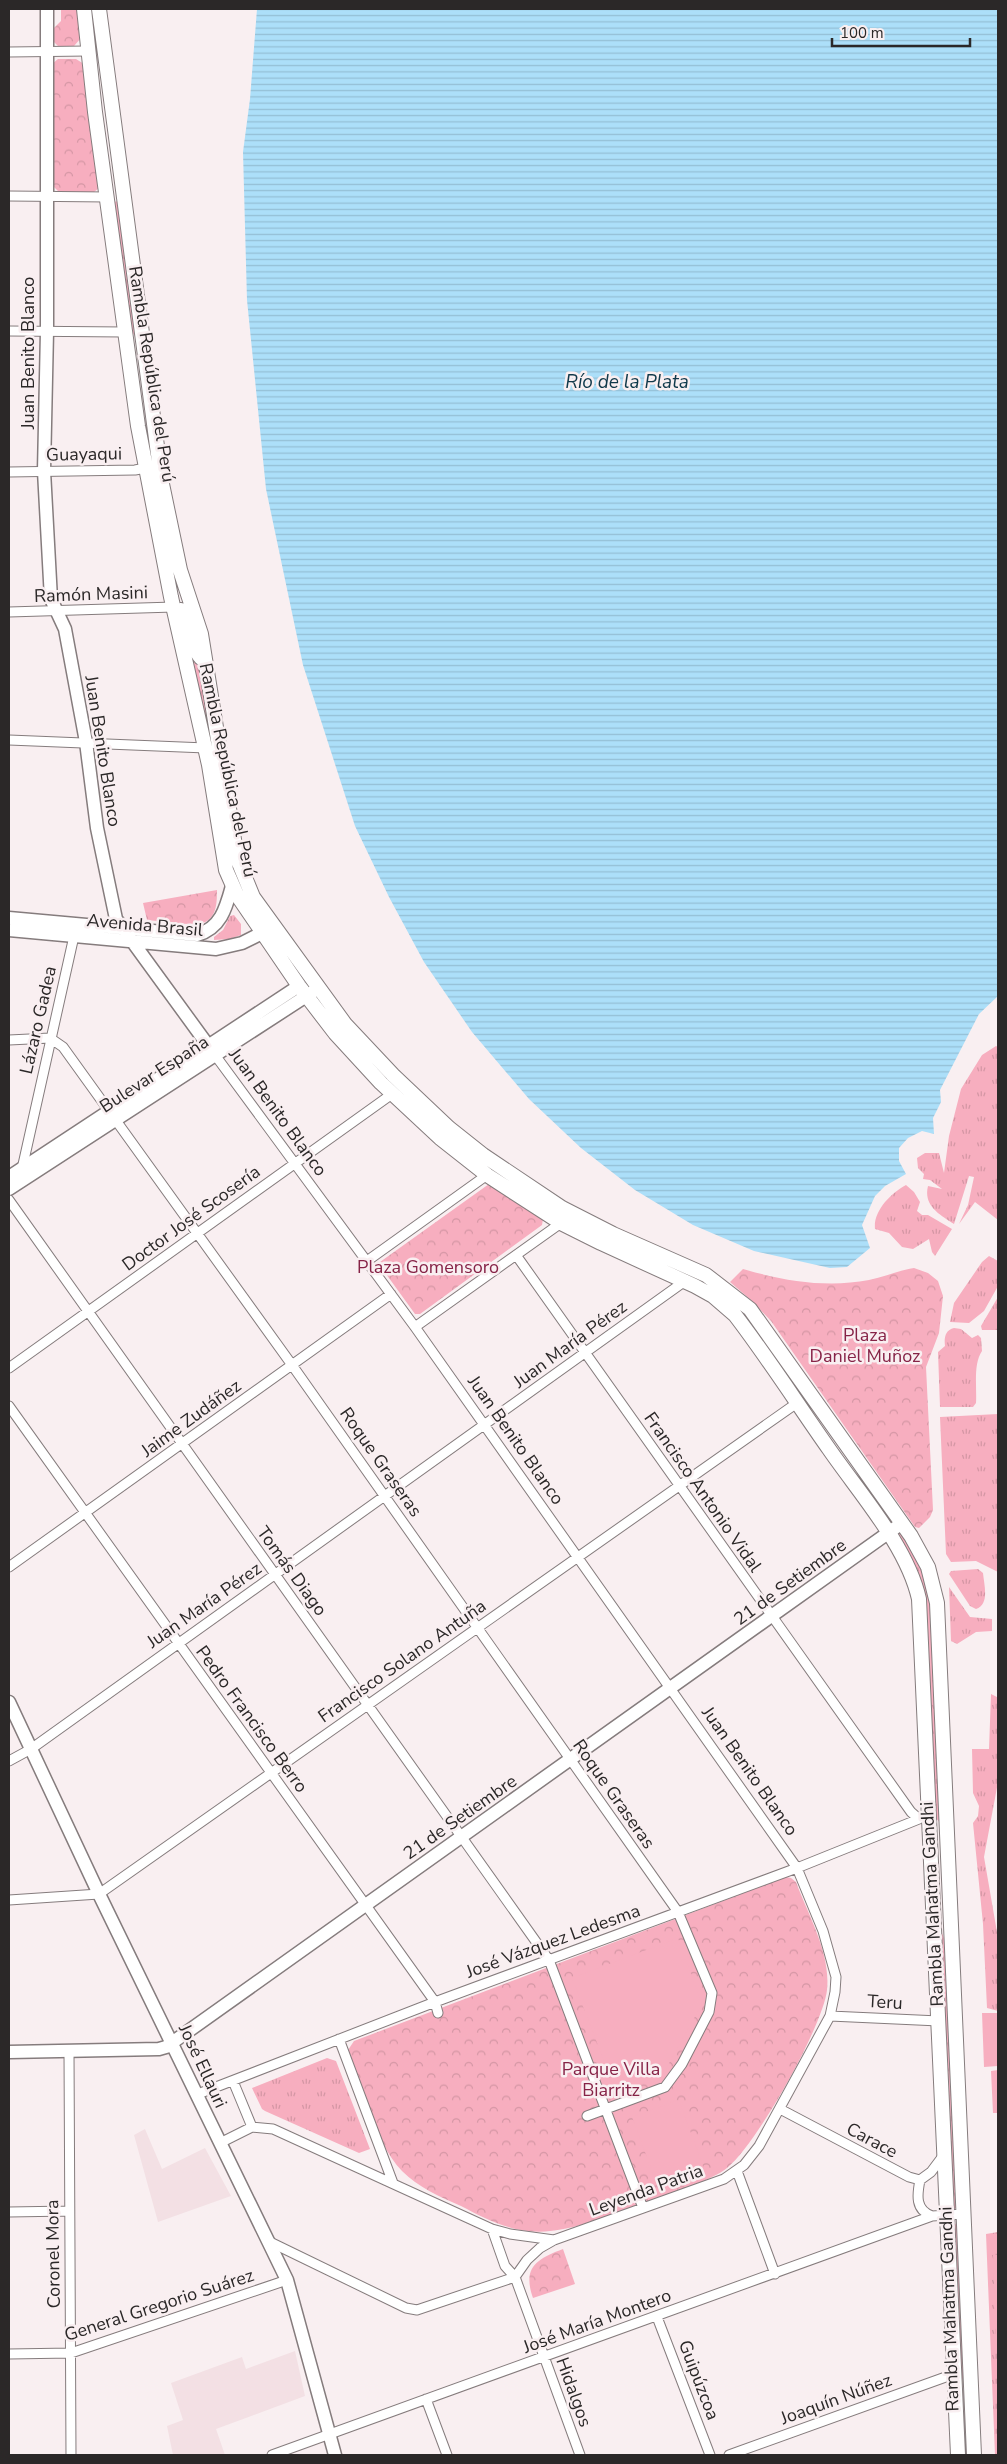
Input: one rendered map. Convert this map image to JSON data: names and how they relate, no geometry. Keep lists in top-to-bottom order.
{
  "streets": {
    "main road": ["Rambla República del Perú", "Rambla Mahatma Gandhi"],
    "street": [
      "Juan Benito Blanco",
      "Guayaqui",
      "Ramón Masini",
      "Avenida Brasil",
      "Lázaro Gadea",
      "Bulevar España",
      "Doctor José Scosería",
      "Juan María Pérez",
      "Jaime Zudáñez",
      "Roque Graseras",
      "Francisco Antonio Vidal",
      "Tomás Diago",
      "21 de Setiembre",
      "Francisco Solano Antuña",
      "Pedro Francisco Berro",
      "José Vázquez Ledesma",
      "Teru",
      "José Ellauri",
      "Carace",
      "Leyenda Patria",
      "Coronel Mora",
      "General Gregorio Suárez",
      "José María Montero",
      "Guipúzcoa",
      "Hidalgos",
      "Joaquín Núñez"
    ]
  },
  "crossings": [
    ["Juan Benito Blanco", "Guayaqui"],
    ["Juan Benito Blanco", "Ramón Masini"],
    ["Juan Benito Blanco", "Avenida Brasil"],
    ["Juan Benito Blanco", "Bulevar España"],
    ["Juan Benito Blanco", "Doctor José Scosería"],
    ["Juan Benito Blanco", "Juan María Pérez"],
    ["Juan Benito Blanco", "Jaime Zudáñez"],
    ["Juan Benito Blanco", "21 de Setiembre"],
    ["Juan Benito Blanco", "Francisco Solano Antuña"],
    ["Juan Benito Blanco", "José Vázquez Ledesma"],
    ["Juan Benito Blanco", "Leyenda Patria"],
    ["Rambla República del Perú", "Guayaqui"],
    ["Rambla República del Perú", "Ramón Masini"],
    ["Rambla República del Perú", "Avenida Brasil"],
    ["Rambla República del Perú", "Bulevar España"],
    ["Rambla República del Perú", "Doctor José Scosería"],
    ["Rambla República del Perú", "Juan María Pérez"],
    ["Rambla República del Perú", "Francisco Solano Antuña"],
    ["Rambla República del Perú", "Rambla Mahatma Gandhi"],
    ["Avenida Brasil", "Lázaro Gadea"],
    ["Lázaro Gadea", "Bulevar España"],
    ["Lázaro Gadea", "Roque Graseras"],
    ["Bulevar España", "Roque Graseras"],
    ["Doctor José Scosería", "Roque Graseras"],
    ["Doctor José Scosería", "Tomás Diago"],
    ["Juan María Pérez", "Roque Graseras"],
    ["Juan María Pérez", "Francisco Antonio Vidal"],
    ["Juan María Pérez", "Tomás Diago"],
    ["Juan María Pérez", "Pedro Francisco Berro"],
    ["Juan María Pérez", "José Ellauri"],
    ["Jaime Zudáñez", "Roque Graseras"],
    ["Jaime Zudáñez", "Tomás Diago"],
    ["Jaime Zudáñez", "Pedro Francisco Berro"],
    ["Roque Graseras", "Tomás Diago"],
    ["Roque Graseras", "21 de Setiembre"],
    ["Roque Graseras", "Francisco Solano Antuña"],
    ["Roque Graseras", "José Vázquez Ledesma"],
    ["Francisco Antonio Vidal", "21 de Setiembre"],
    ["Francisco Antonio Vidal", "Francisco Solano Antuña"],
    ["Francisco Antonio Vidal", "Rambla Mahatma Gandhi"],
    ["Francisco Antonio Vidal", "José Vázquez Ledesma"],
    ["Tomás Diago", "21 de Setiembre"],
    ["Tomás Diago", "Francisco Solano Antuña"],
    ["Tomás Diago", "José Vázquez Ledesma"],
    ["Tomás Diago", "Leyenda Patria"],
    ["21 de Setiembre", "Pedro Francisco Berro"],
    ["21 de Setiembre", "Rambla Mahatma Gandhi"],
    ["21 de Setiembre", "José Ellauri"],
    ["21 de Setiembre", "Coronel Mora"],
    ["Francisco Solano Antuña", "Pedro Francisco Berro"],
    ["Francisco Solano Antuña", "Rambla Mahatma Gandhi"],
    ["Francisco Solano Antuña", "José Ellauri"],
    ["Pedro Francisco Berro", "José Vázquez Ledesma"],
    ["Rambla Mahatma Gandhi", "José Vázquez Ledesma"],
    ["Rambla Mahatma Gandhi", "Teru"],
    ["Rambla Mahatma Gandhi", "José María Montero"],
    ["Rambla Mahatma Gandhi", "Joaquín Núñez"],
    ["José Vázquez Ledesma", "José Ellauri"],
    ["José Vázquez Ledesma", "Leyenda Patria"],
    ["Teru", "Leyenda Patria"],
    ["José Ellauri", "General Gregorio Suárez"],
    ["José Ellauri", "José María Montero"],
    ["Carace", "Leyenda Patria"],
    ["Leyenda Patria", "Hidalgos"],
    ["Coronel Mora", "General Gregorio Suárez"],
    ["José María Montero", "Guipúzcoa"],
    ["José María Montero", "Hidalgos"]
  ],
  "water": ["Río de la Plata"],
  "parks": ["Plaza Gomensoro", "Plaza Daniel Muñoz", "Parque Villa Biarritz"],
  "scale_bar": "100 m"
}
